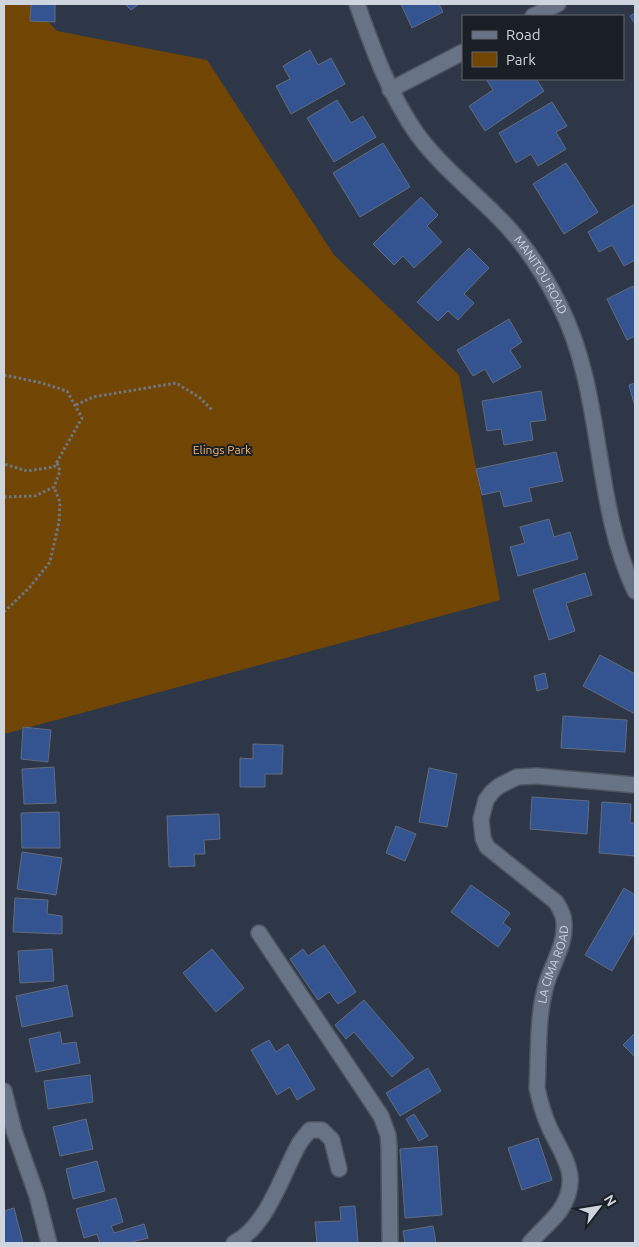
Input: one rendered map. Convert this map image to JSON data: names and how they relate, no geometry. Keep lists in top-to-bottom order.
{
  "streets": {
    "street": ["MANITOU ROAD", "LA CIMA ROAD"]
  },
  "parks": ["Elings Park"],
  "legend": ["Road", "Park"],
  "north": "top right"
}
